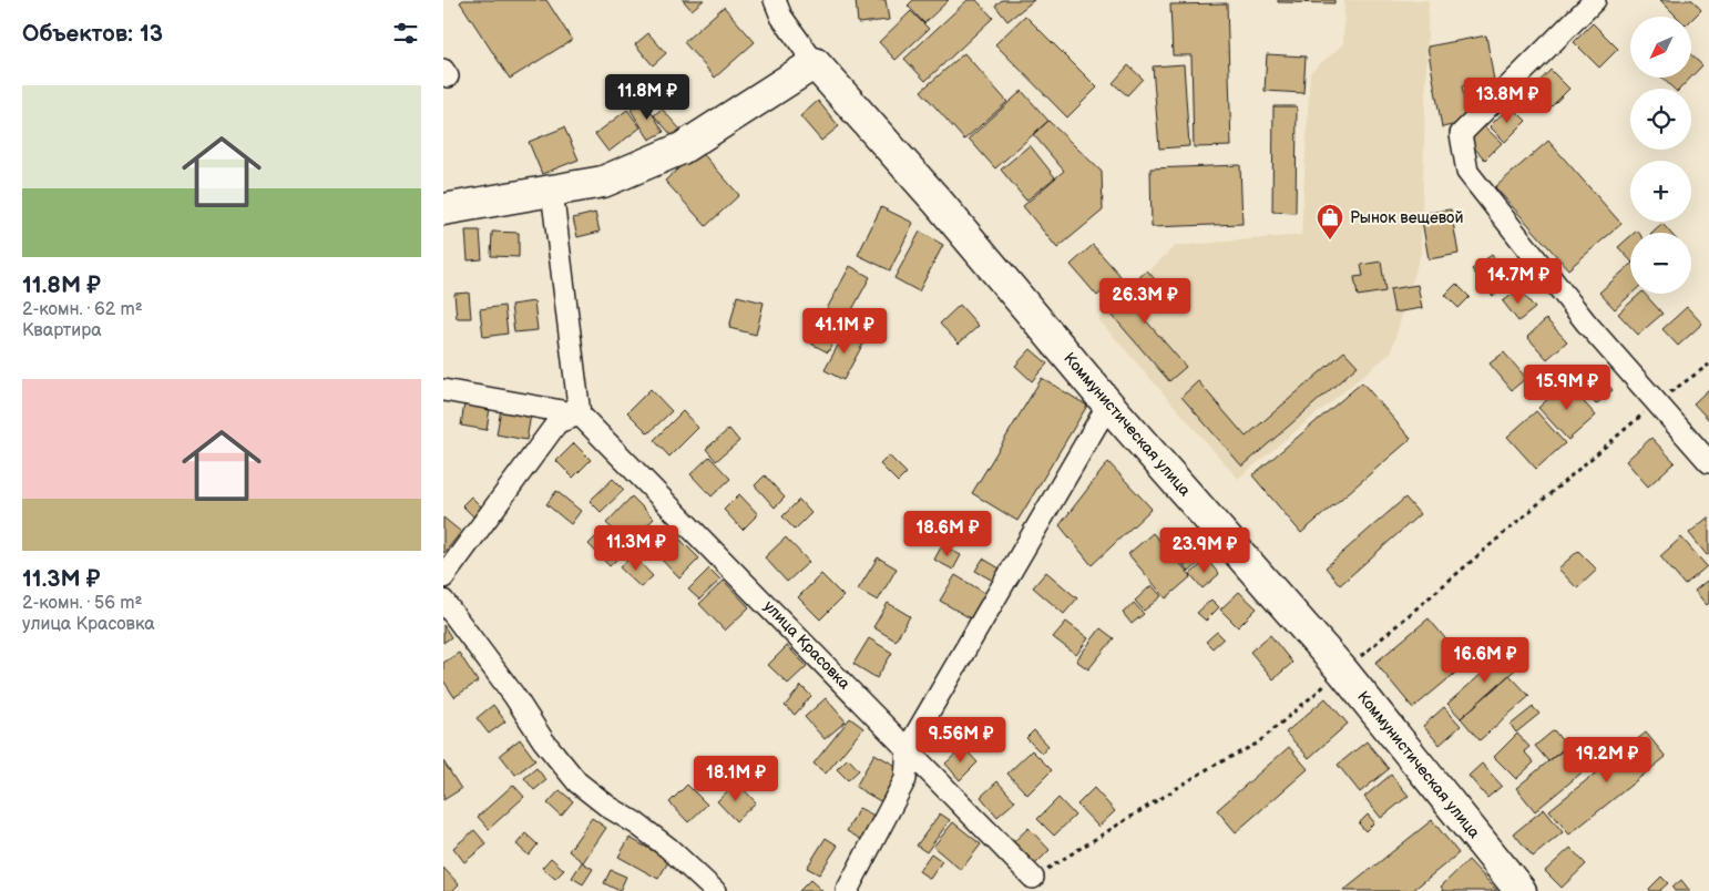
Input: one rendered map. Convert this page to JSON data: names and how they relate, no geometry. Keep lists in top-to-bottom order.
{
  "streets": {
    "main road": ["Коммунистическая улица"],
    "street": ["улица Красовка"]
  },
  "places": {
    "shop": ["Рынок вещевой"]
  },
  "north": "bottom left",
  "page": {
    "heading": "Объектов: 13",
    "map_buttons": ["+", "−"],
    "list": [
      {
        "name": "11.8M ₽",
        "note": "2-комн. · 62 m² · Квартира"
      },
      {
        "name": "11.3M ₽",
        "note": "2-комн. · 56 m² · улица Красовка"
      }
    ],
    "price": [
      "11.8M ₽",
      "13.8M ₽",
      "14.7M ₽",
      "26.3M ₽",
      "41.1M ₽",
      "15.9M ₽",
      "18.6M ₽",
      "11.3M ₽",
      "23.9M ₽",
      "16.6M ₽",
      "9.56M ₽",
      "19.2M ₽",
      "18.1M ₽"
    ]
  }
}
